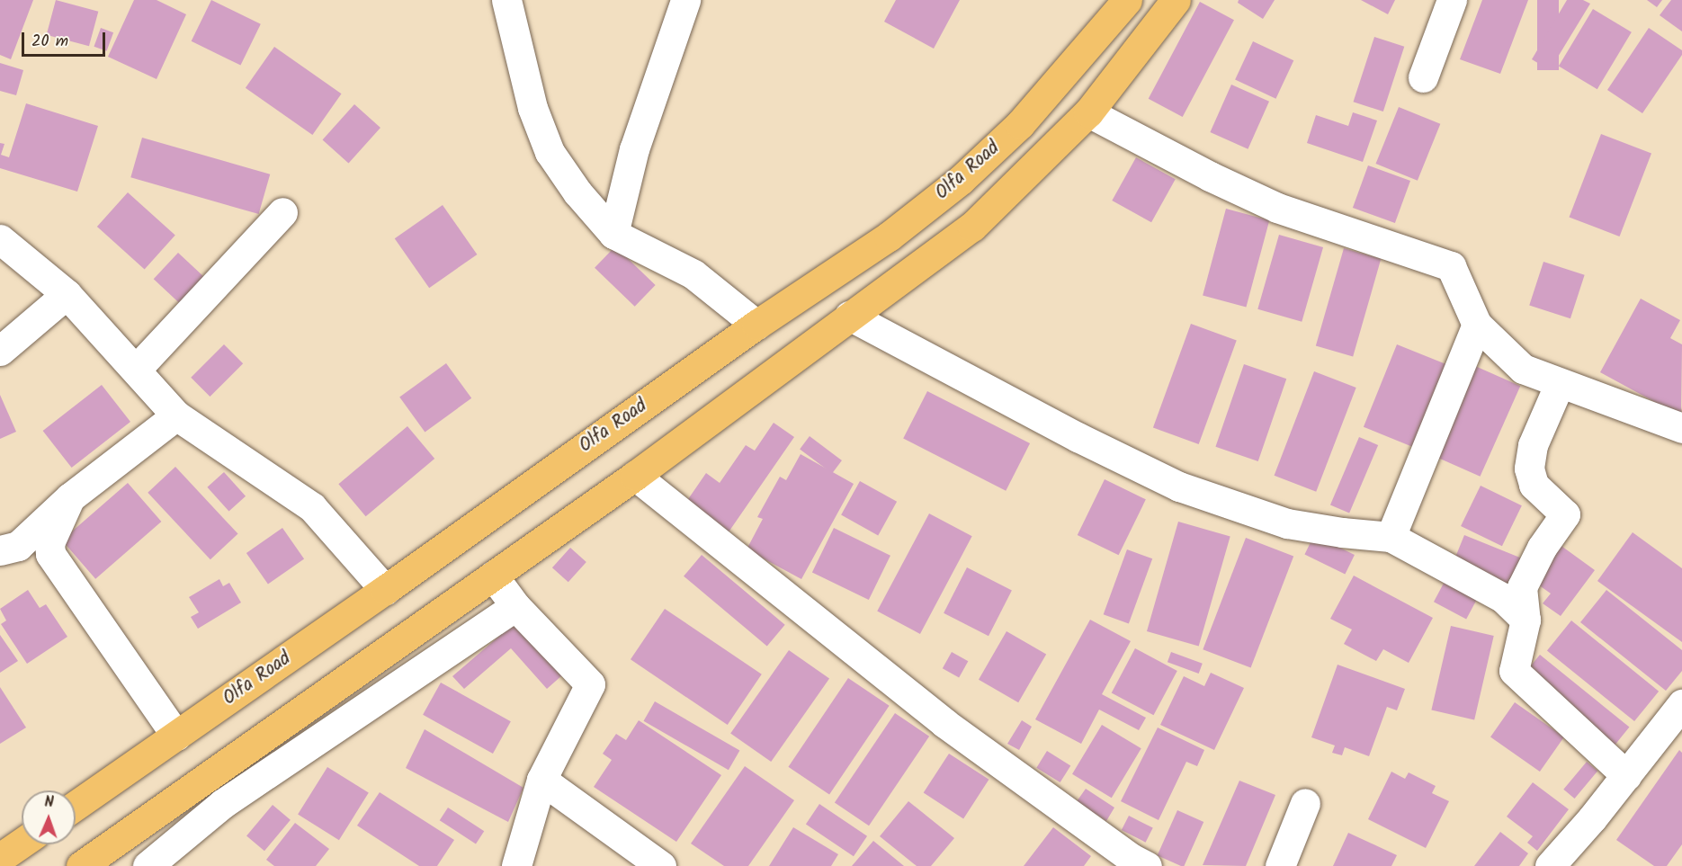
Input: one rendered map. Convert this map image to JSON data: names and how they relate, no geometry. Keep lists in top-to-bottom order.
{
  "streets": {
    "main road": ["Olfa Road"]
  },
  "scale_bar": "20 m",
  "north": "top"
}
